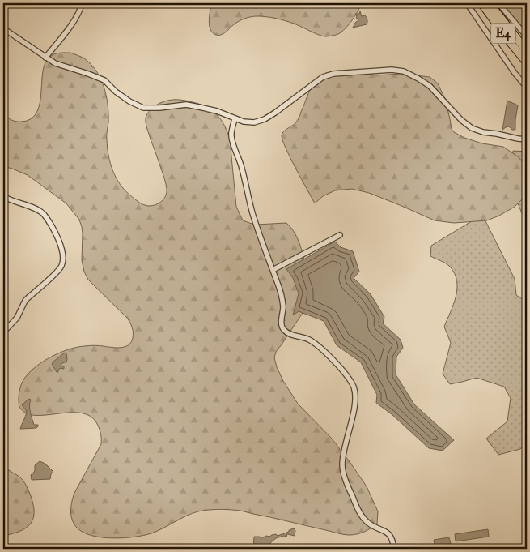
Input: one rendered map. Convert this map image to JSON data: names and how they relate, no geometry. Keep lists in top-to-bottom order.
{
  "streets": {
    "highway": ["E4"]
  }
}
